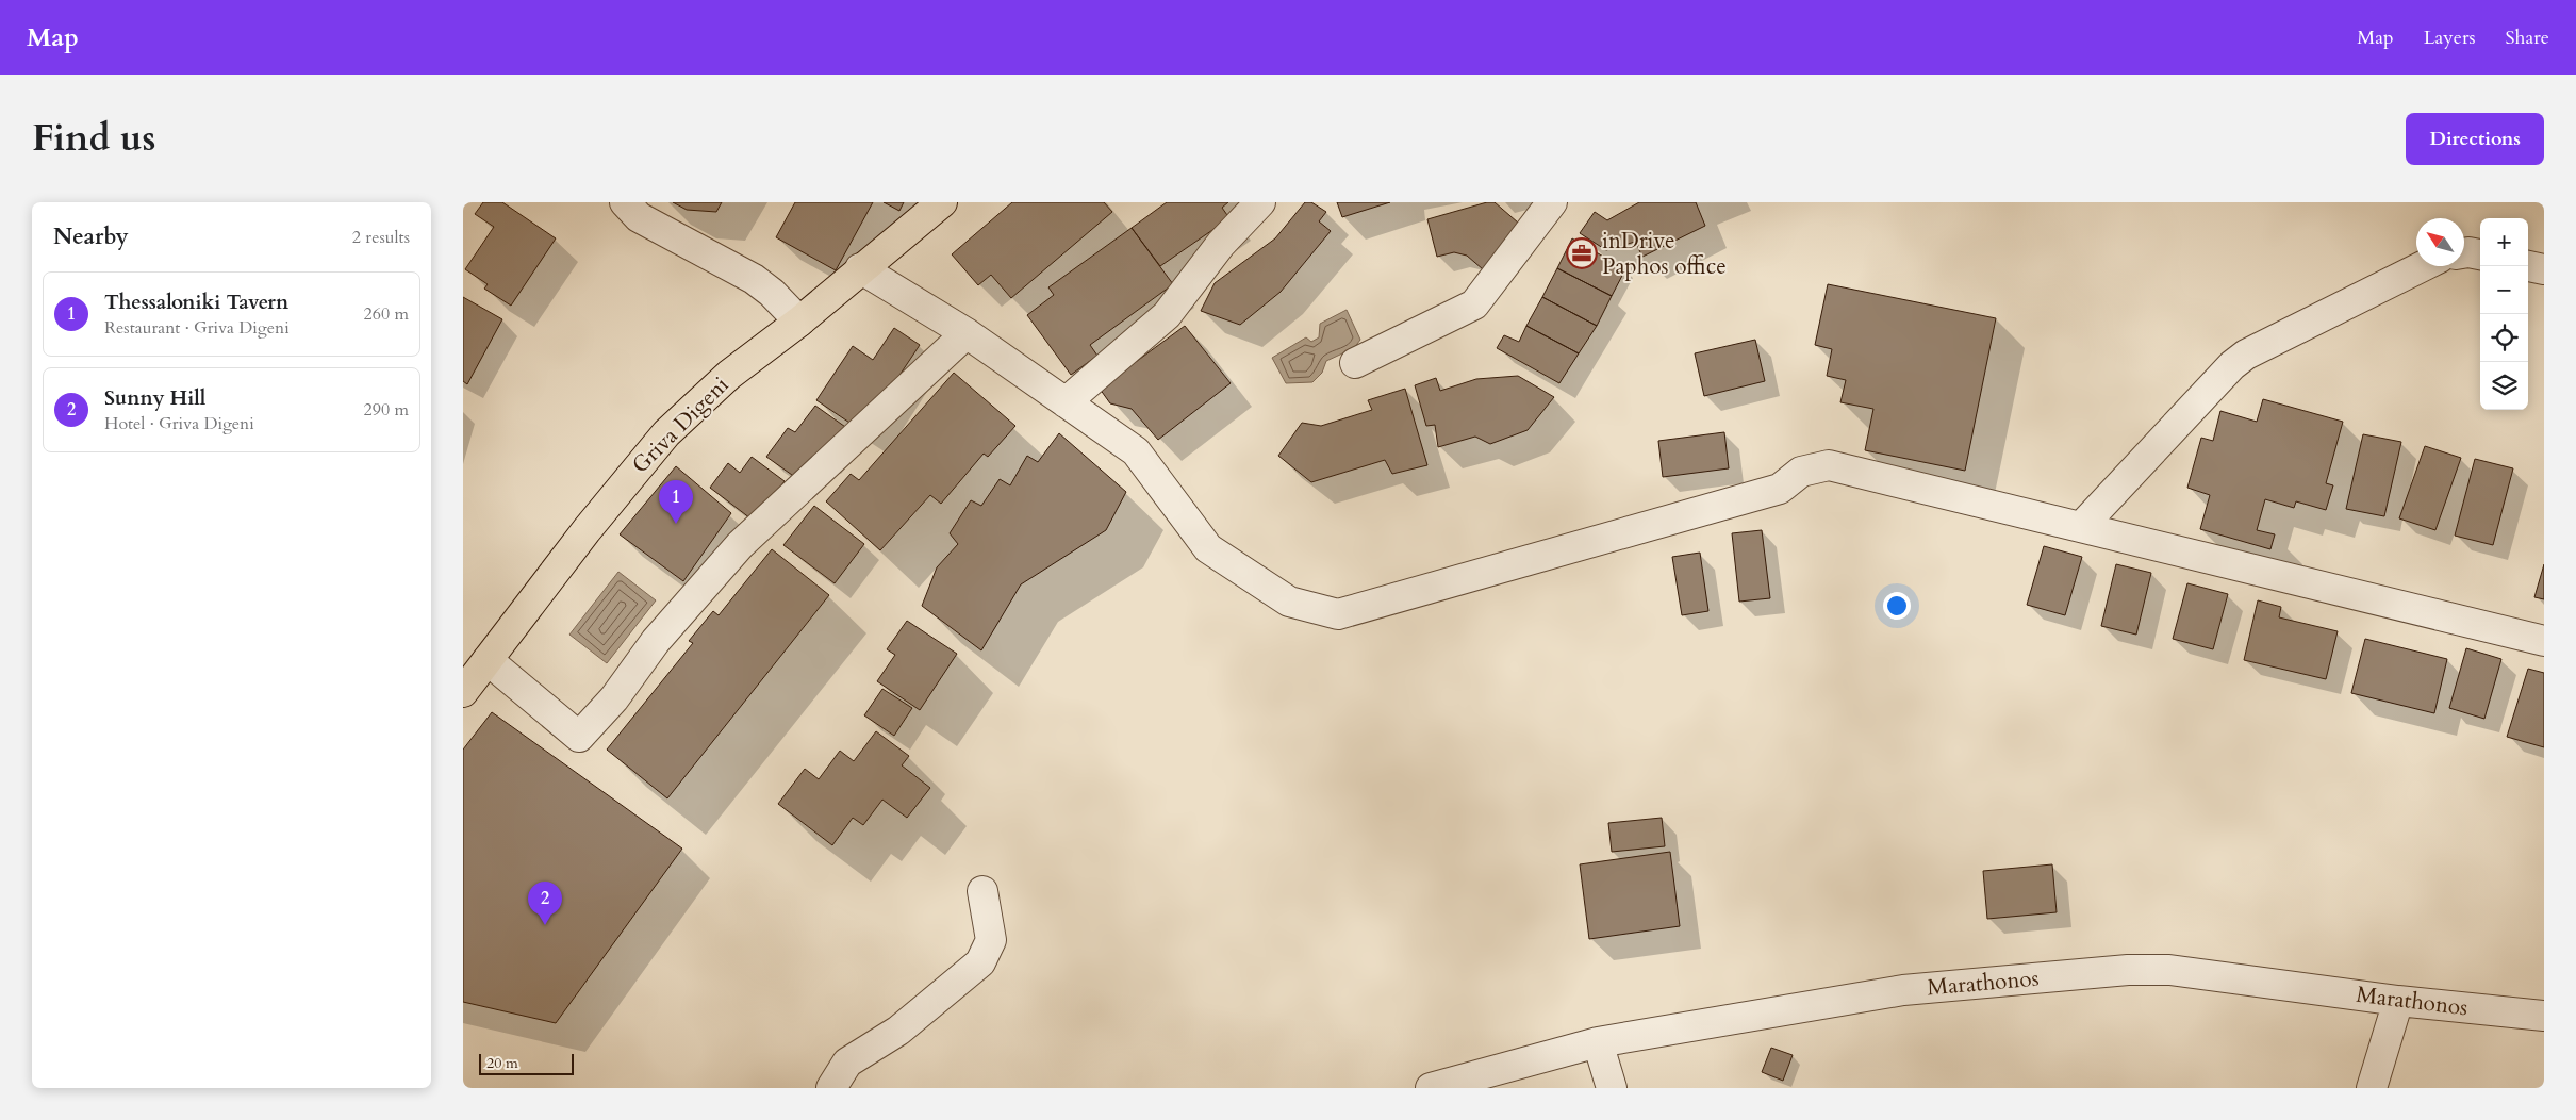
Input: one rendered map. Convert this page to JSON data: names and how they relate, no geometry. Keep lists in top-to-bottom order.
{
  "streets": {
    "main road": ["Griva Digeni"],
    "street": ["Marathonos"]
  },
  "places": {
    "office": ["inDrive Paphos office"]
  },
  "scale_bar": "20 m",
  "north": "top left",
  "page": {
    "header": "Map",
    "nav": ["Map", "Layers", "Share"],
    "title": "Find us",
    "buttons": "Directions",
    "heading": ["Nearby", "2 results"],
    "map_buttons": ["+", "−"],
    "list": [
      {
        "mark": "1",
        "name": "Thessaloniki Tavern",
        "note": "Restaurant · Griva Digeni",
        "value": "260 m"
      },
      {
        "mark": "2",
        "name": "Sunny Hill",
        "note": "Hotel · Griva Digeni",
        "value": "290 m"
      }
    ],
    "pins": ["1", "2"],
    "scale": "20 m"
  }
}
